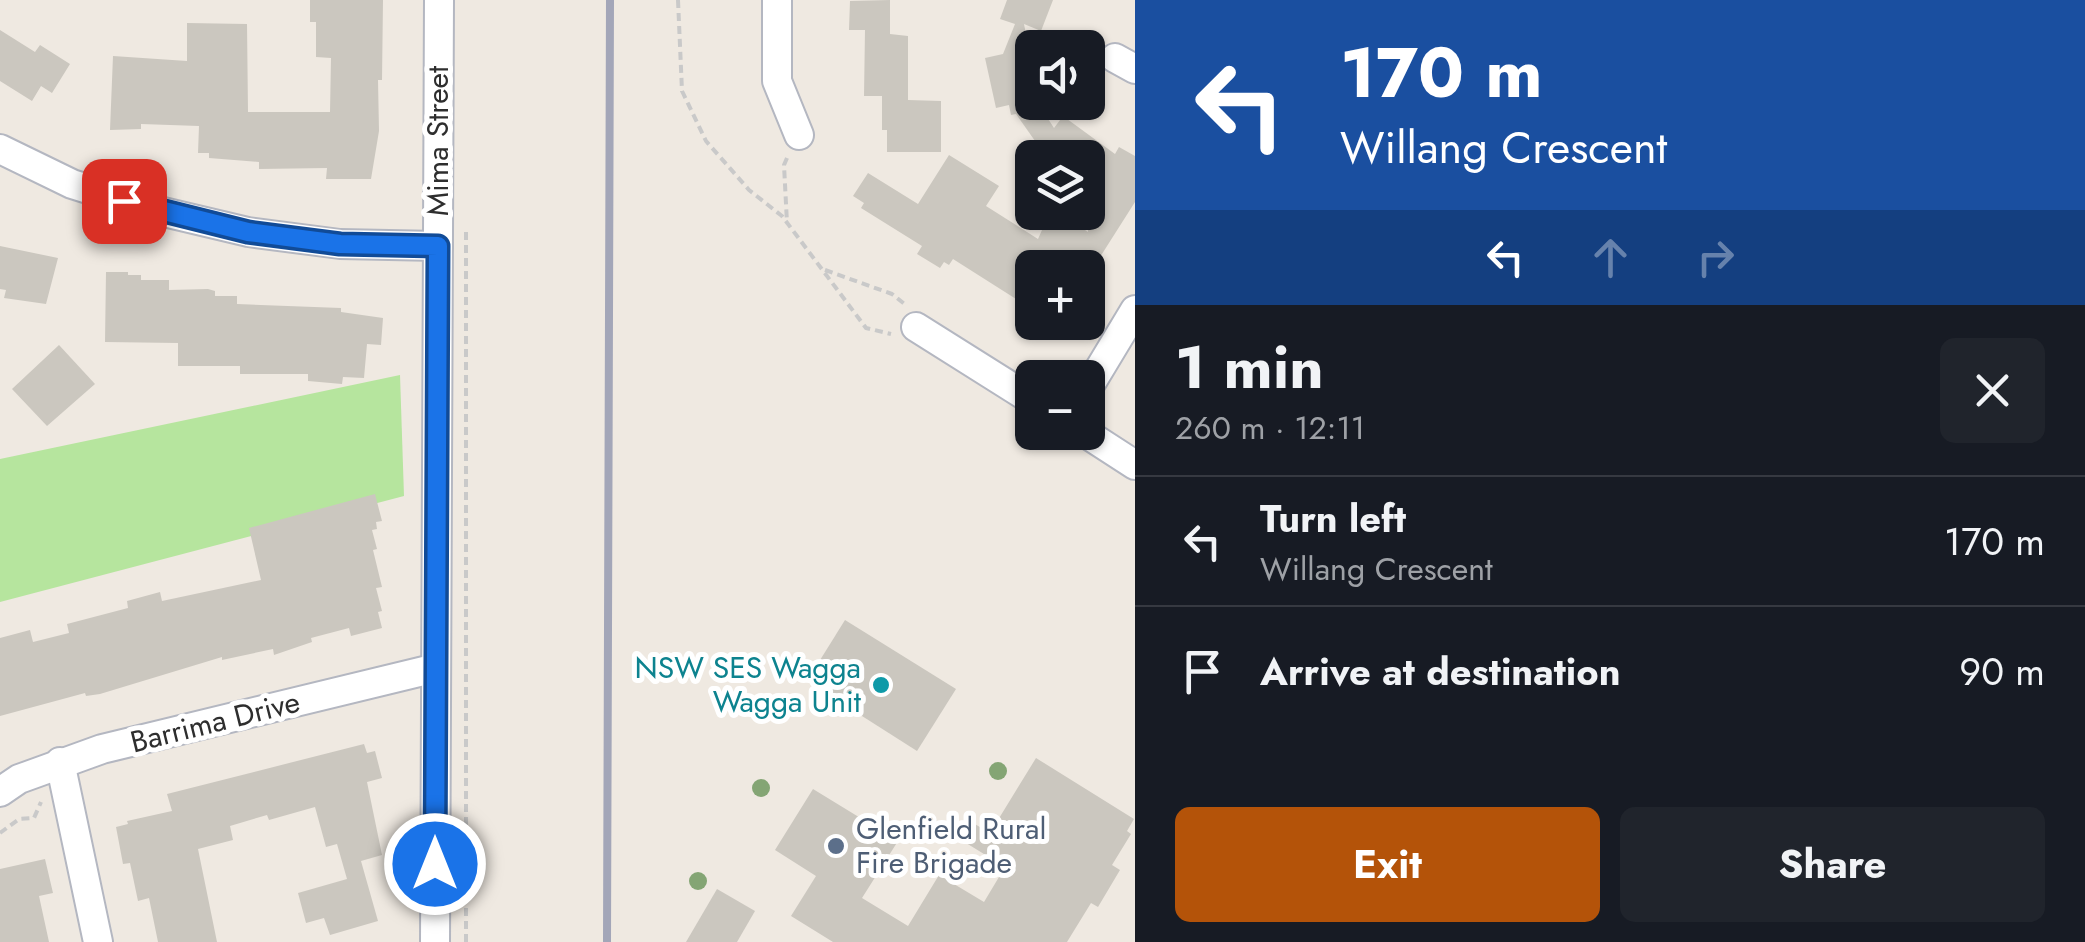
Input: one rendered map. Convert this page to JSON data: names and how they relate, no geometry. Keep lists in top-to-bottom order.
{
  "streets": {
    "street": ["Mima Street", "Barrima Drive"]
  },
  "crossings": [
    ["Mima Street", "Barrima Drive"]
  ],
  "places": ["NSW SES Wagga Wagga Unit", "Glenfield Rural Fire Brigade"],
  "page": {
    "turn": ["170 m", "Willang Crescent"],
    "map_buttons": ["+", "−"],
    "heading": ["1 min", "260 m · 12:11"],
    "list": [
      {
        "name": "Turn left",
        "note": "Willang Crescent",
        "value": "170 m"
      },
      {
        "name": "Arrive at destination",
        "value": "90 m"
      }
    ],
    "buttons": ["Exit", "Share"]
  }
}
